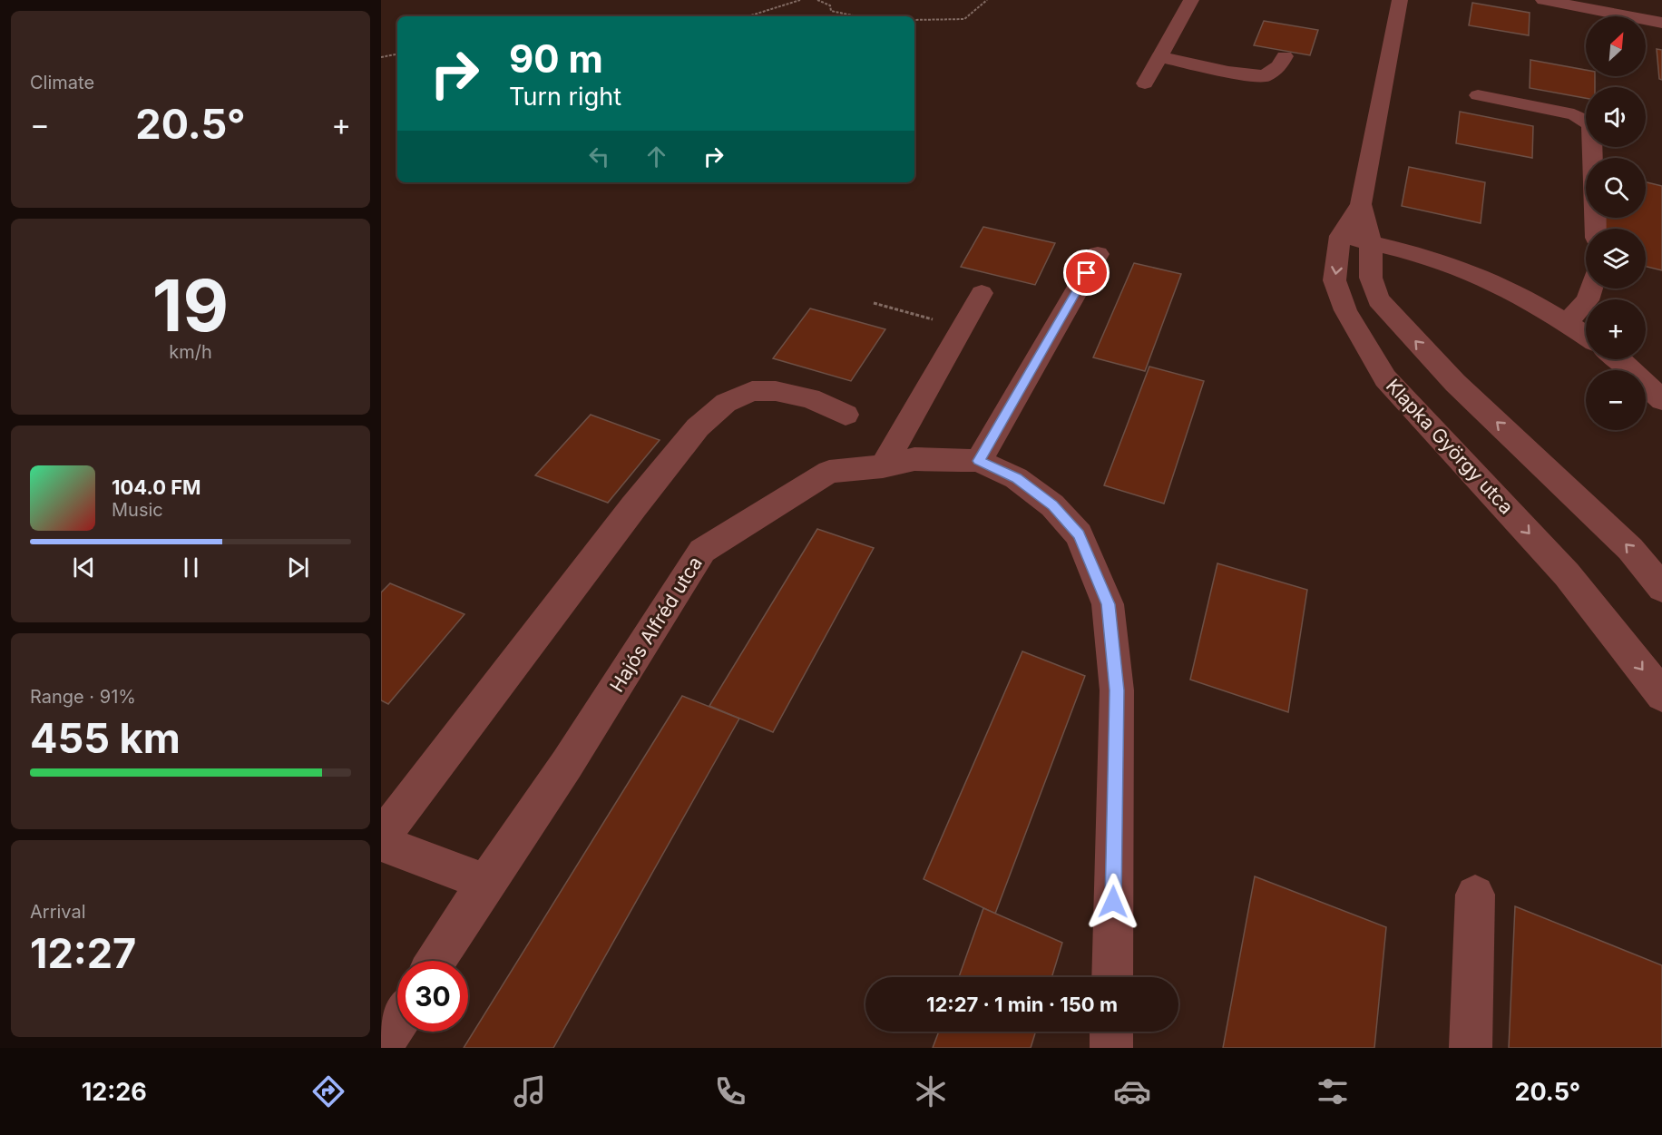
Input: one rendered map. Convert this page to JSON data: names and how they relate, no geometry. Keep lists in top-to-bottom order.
{
  "streets": {
    "street": ["Klapka György utca", "Hajós Alfréd utca"]
  },
  "north": "top right",
  "page": {
    "tile": [
      "Climate",
      ["19", "km/h"],
      ["Range · 91%", "455 km"],
      ["Arrival", "12:27"]
    ],
    "map_buttons": ["+", "−"],
    "turn": ["90 m", "Turn right"],
    "heat": ["−", "20.5°", "+"],
    "song": ["104.0 FM", "Music"],
    "limit": "30",
    "trip": "12:27 · 1 min · 150 m",
    "tabs": ["12:26", "20.5°"]
  }
}
